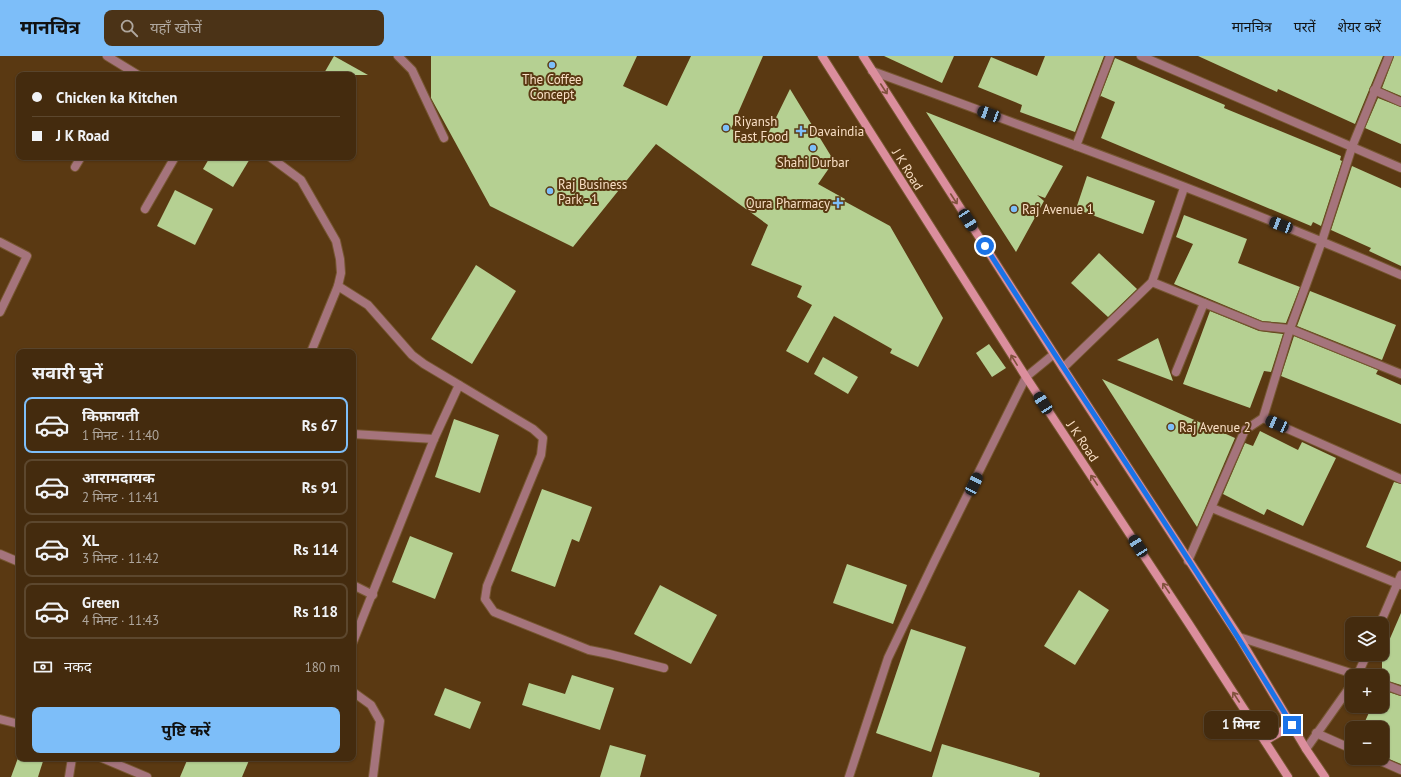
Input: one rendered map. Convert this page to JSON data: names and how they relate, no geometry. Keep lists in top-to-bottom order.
{
  "streets": {
    "main road": ["J K Road"]
  },
  "places": {
    "other": [
      "The Coffee Concept",
      "Riyansh Fast Food",
      "Shahi Durbar",
      "Raj Business Park - 1",
      "Raj Avenue 1",
      "Raj Avenue 2"
    ],
    "health": ["Davaindia", "Qura Pharmacy"]
  },
  "page": {
    "header": "मानचित्र",
    "search": "यहाँ खोजें",
    "nav": ["मानचित्र", "परतें", "शेयर करें"],
    "banner": ["Chicken ka Kitchen", "J K Road"],
    "heading": "सवारी चुनें",
    "list": [
      {
        "name": "किफ़ायती",
        "note": "1 मिनट · 11:40",
        "value": "Rs 67"
      },
      {
        "name": "आरामदायक",
        "note": "2 मिनट · 11:41",
        "value": "Rs 91"
      },
      {
        "name": "XL",
        "note": "3 मिनट · 11:42",
        "value": "Rs 114"
      },
      {
        "name": "Green",
        "note": "4 मिनट · 11:43",
        "value": "Rs 118"
      }
    ],
    "map_buttons": ["+", "−"],
    "pay": ["नकद", "180 m"],
    "buttons": "पुष्टि करें",
    "bubble": "1 मिनट"
  }
}
